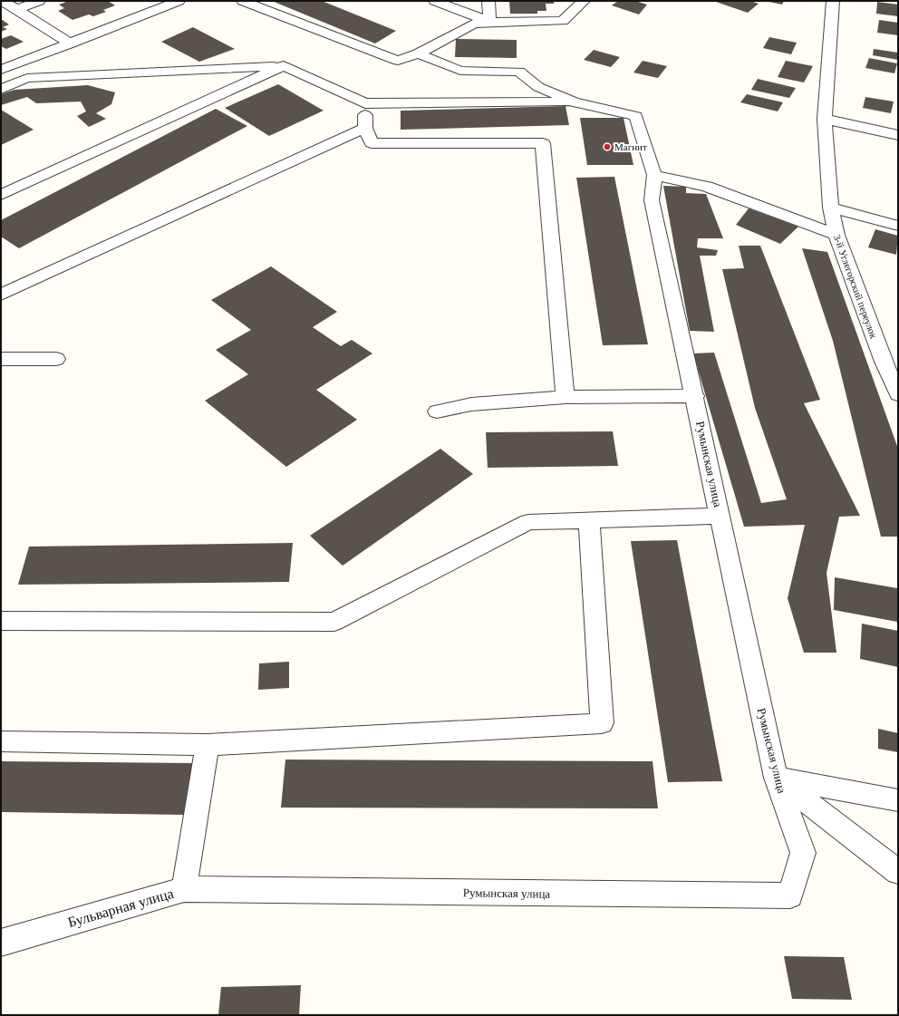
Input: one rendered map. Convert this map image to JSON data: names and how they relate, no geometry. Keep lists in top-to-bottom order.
{
  "streets": {
    "street": ["3-й Углегорский переулок", "Румынская улица", "Бульварная улица"]
  },
  "crossings": [
    ["Румынская улица", "Бульварная улица"]
  ],
  "places": ["Магнит"]
}
